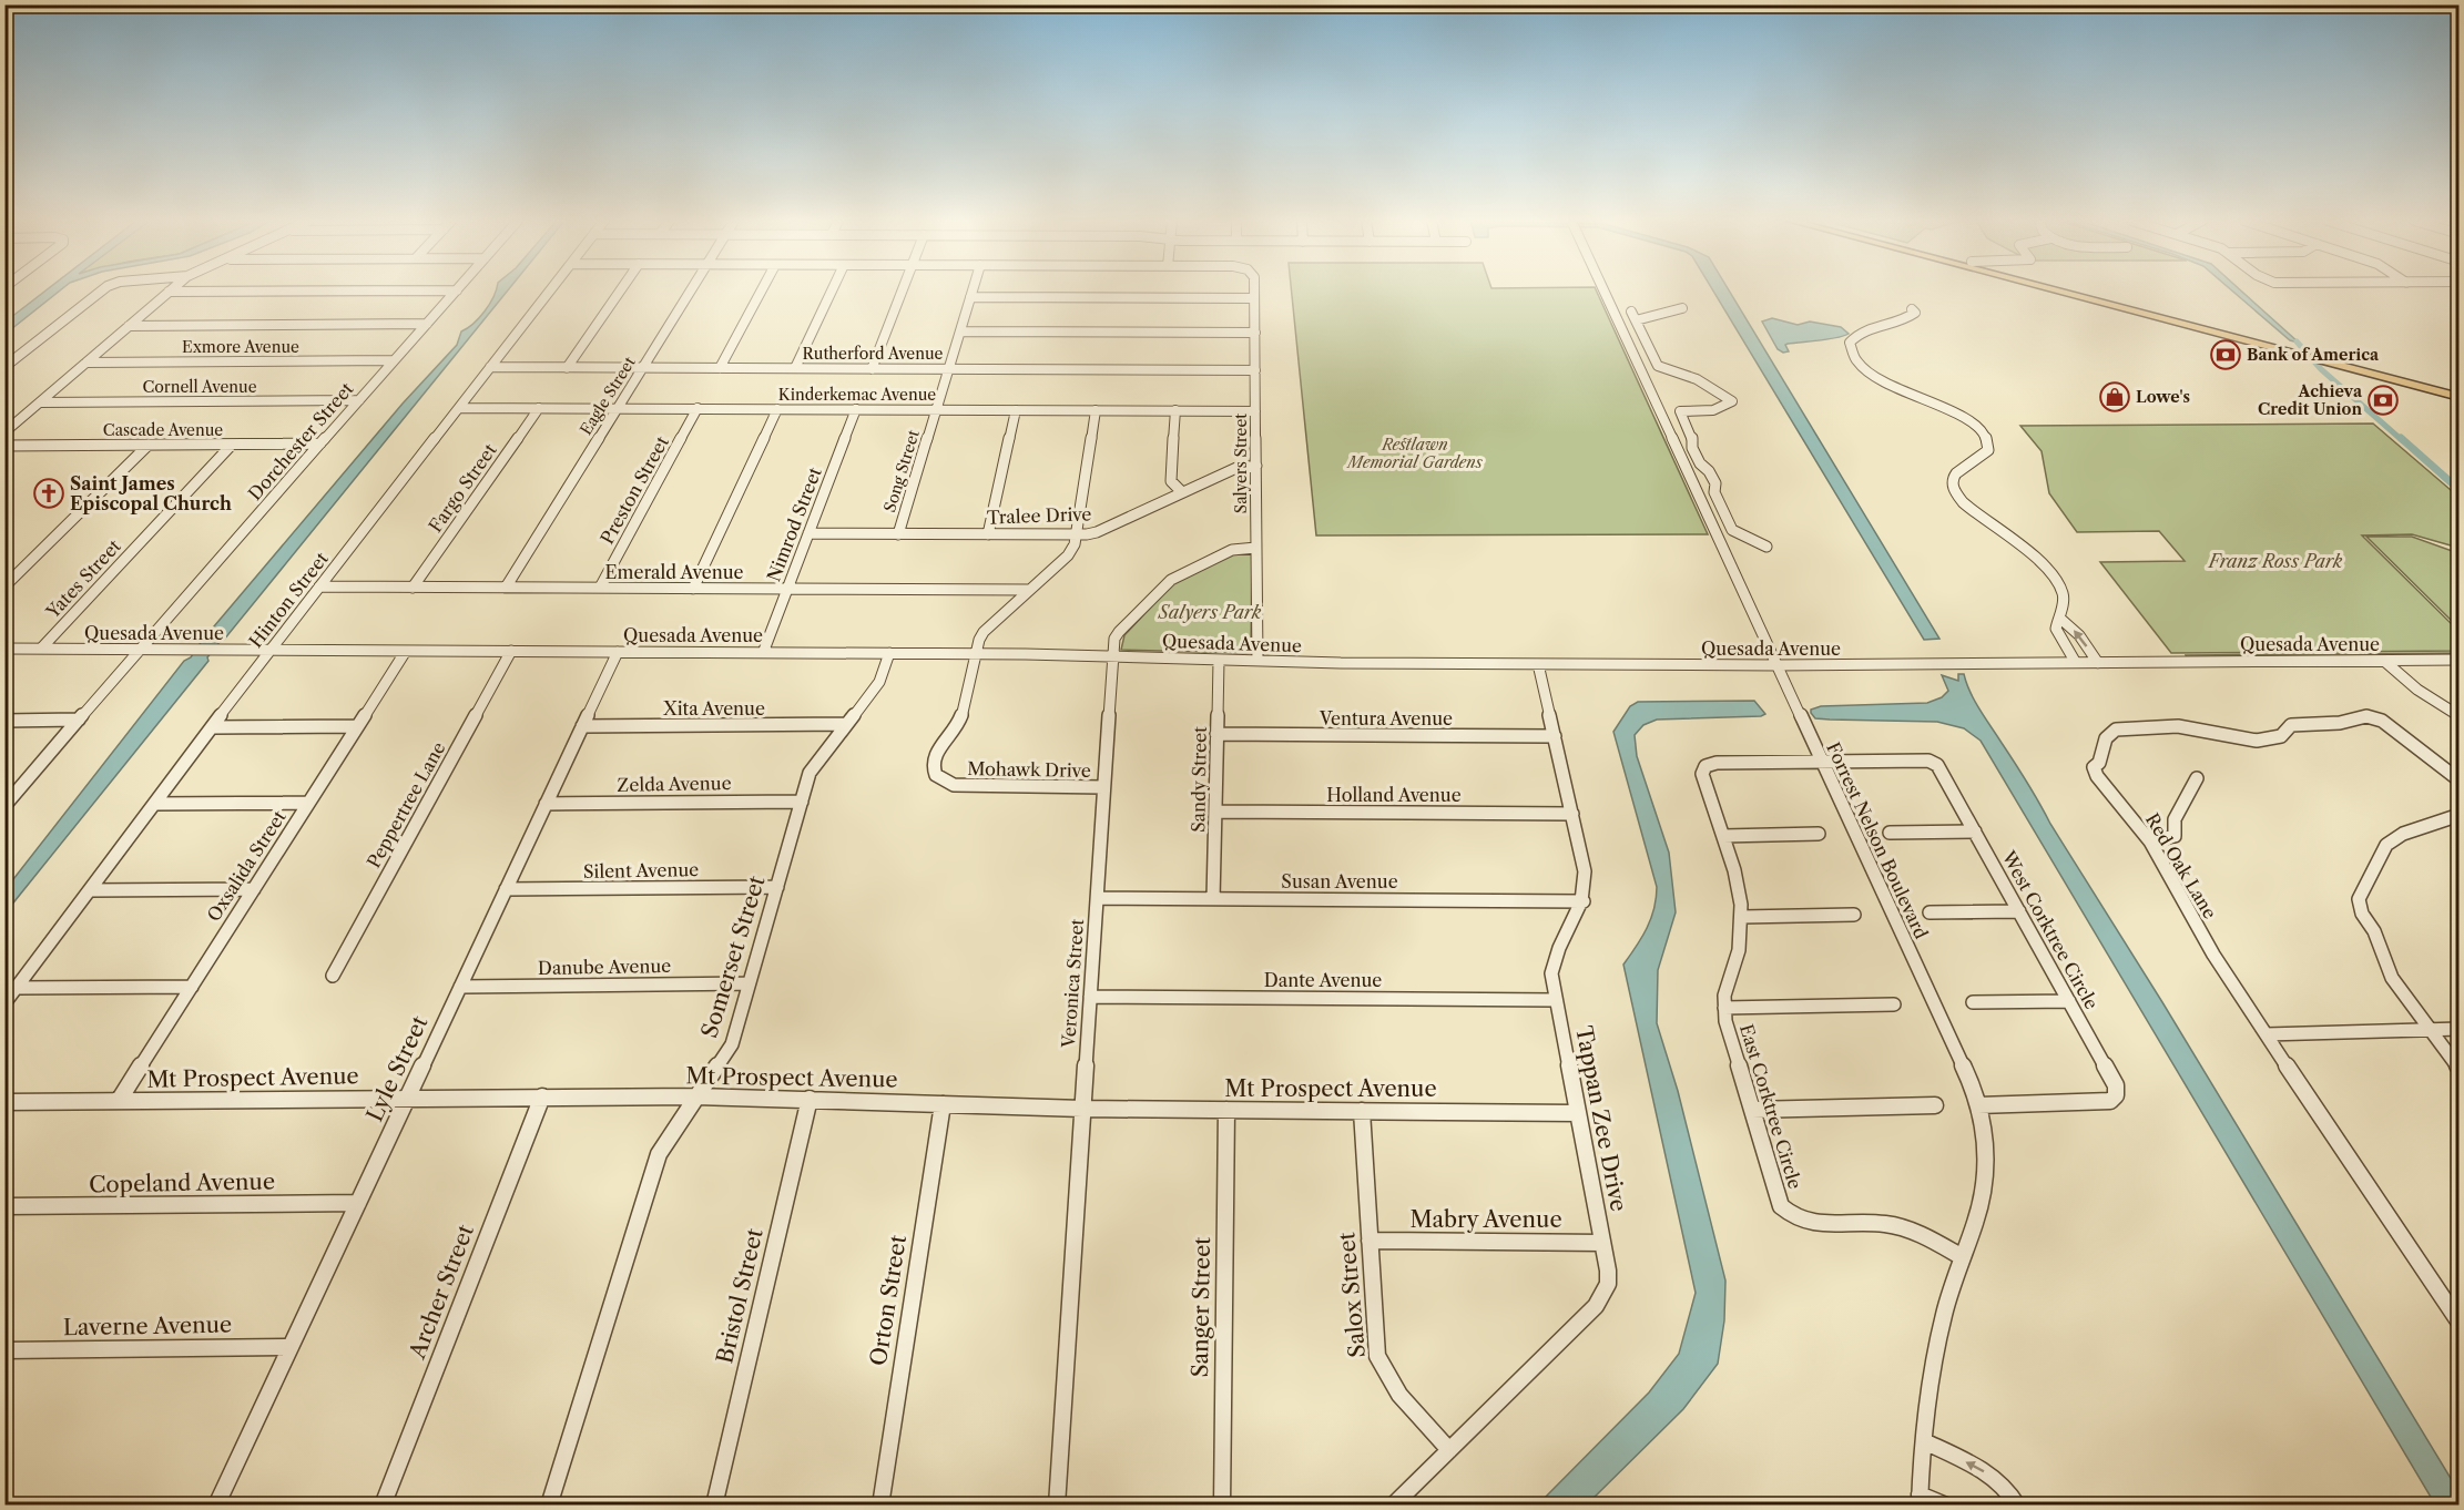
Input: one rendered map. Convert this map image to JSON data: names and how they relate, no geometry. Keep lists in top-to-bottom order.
{
  "streets": {
    "street": [
      "Exmore Avenue",
      "Rutherford Avenue",
      "Cornell Avenue",
      "Kinderkemac Avenue",
      "Eagle Street",
      "Cascade Avenue",
      "Dorchester Street",
      "Salyers Street",
      "Song Street",
      "Fargo Street",
      "Preston Street",
      "Tralee Drive",
      "Nimrod Street",
      "Emerald Avenue",
      "Yates Street",
      "Hinton Street",
      "Quesada Avenue",
      "Xita Avenue",
      "Ventura Avenue",
      "Mohawk Drive",
      "Sandy Street",
      "Zelda Avenue",
      "Holland Avenue",
      "Peppertree Lane",
      "Forrest Nelson Boulevard",
      "Oxsalida Street",
      "Red Oak Lane",
      "Silent Avenue",
      "Susan Avenue",
      "West Corktree Circle",
      "Somerset Street",
      "Danube Avenue",
      "Dante Avenue",
      "Veronica Street",
      "Lyle Street",
      "Mt Prospect Avenue",
      "East Corktree Circle",
      "Tappan Zee Drive",
      "Copeland Avenue",
      "Mabry Avenue",
      "Archer Street",
      "Salox Street",
      "Bristol Street",
      "Orton Street",
      "Sanger Street",
      "Laverne Avenue"
    ]
  },
  "crossings": [
    ["Exmore Avenue", "Dorchester Street"],
    ["Rutherford Avenue", "Eagle Street"],
    ["Rutherford Avenue", "Salyers Street"],
    ["Rutherford Avenue", "Song Street"],
    ["Rutherford Avenue", "Hinton Street"],
    ["Cornell Avenue", "Dorchester Street"],
    ["Kinderkemac Avenue", "Eagle Street"],
    ["Kinderkemac Avenue", "Salyers Street"],
    ["Kinderkemac Avenue", "Song Street"],
    ["Kinderkemac Avenue", "Fargo Street"],
    ["Kinderkemac Avenue", "Preston Street"],
    ["Kinderkemac Avenue", "Nimrod Street"],
    ["Kinderkemac Avenue", "Hinton Street"],
    ["Kinderkemac Avenue", "Mohawk Drive"],
    ["Eagle Street", "Emerald Avenue"],
    ["Cascade Avenue", "Dorchester Street"],
    ["Cascade Avenue", "Yates Street"],
    ["Dorchester Street", "Quesada Avenue"],
    ["Salyers Street", "Tralee Drive"],
    ["Salyers Street", "Quesada Avenue"],
    ["Salyers Street", "Veronica Street"],
    ["Song Street", "Tralee Drive"],
    ["Fargo Street", "Emerald Avenue"],
    ["Preston Street", "Emerald Avenue"],
    ["Tralee Drive", "Nimrod Street"],
    ["Tralee Drive", "Mohawk Drive"],
    ["Nimrod Street", "Emerald Avenue"],
    ["Nimrod Street", "Quesada Avenue"],
    ["Emerald Avenue", "Hinton Street"],
    ["Emerald Avenue", "Mohawk Drive"],
    ["Yates Street", "Quesada Avenue"],
    ["Hinton Street", "Quesada Avenue"],
    ["Quesada Avenue", "Mohawk Drive"],
    ["Quesada Avenue", "Sandy Street"],
    ["Quesada Avenue", "Peppertree Lane"],
    ["Quesada Avenue", "Forrest Nelson Boulevard"],
    ["Quesada Avenue", "Oxsalida Street"],
    ["Quesada Avenue", "Somerset Street"],
    ["Quesada Avenue", "Veronica Street"],
    ["Quesada Avenue", "Lyle Street"],
    ["Quesada Avenue", "Tappan Zee Drive"],
    ["Xita Avenue", "Somerset Street"],
    ["Xita Avenue", "Lyle Street"],
    ["Ventura Avenue", "Sandy Street"],
    ["Ventura Avenue", "Tappan Zee Drive"],
    ["Mohawk Drive", "Veronica Street"],
    ["Sandy Street", "Holland Avenue"],
    ["Sandy Street", "Susan Avenue"],
    ["Zelda Avenue", "Somerset Street"],
    ["Zelda Avenue", "Lyle Street"],
    ["Holland Avenue", "Tappan Zee Drive"],
    ["Forrest Nelson Boulevard", "West Corktree Circle"],
    ["Forrest Nelson Boulevard", "East Corktree Circle"],
    ["Oxsalida Street", "Mt Prospect Avenue"],
    ["Silent Avenue", "Somerset Street"],
    ["Silent Avenue", "Lyle Street"],
    ["Susan Avenue", "Veronica Street"],
    ["Susan Avenue", "Tappan Zee Drive"],
    ["West Corktree Circle", "East Corktree Circle"],
    ["Somerset Street", "Danube Avenue"],
    ["Somerset Street", "Mt Prospect Avenue"],
    ["Danube Avenue", "Lyle Street"],
    ["Dante Avenue", "Veronica Street"],
    ["Dante Avenue", "Tappan Zee Drive"],
    ["Veronica Street", "Mt Prospect Avenue"],
    ["Lyle Street", "Mt Prospect Avenue"],
    ["Lyle Street", "Copeland Avenue"],
    ["Lyle Street", "Laverne Avenue"],
    ["Mt Prospect Avenue", "Tappan Zee Drive"],
    ["Mt Prospect Avenue", "Archer Street"],
    ["Mt Prospect Avenue", "Salox Street"],
    ["Mt Prospect Avenue", "Bristol Street"],
    ["Mt Prospect Avenue", "Orton Street"],
    ["Mt Prospect Avenue", "Sanger Street"],
    ["Tappan Zee Drive", "Mabry Avenue"],
    ["Tappan Zee Drive", "Salox Street"],
    ["Mabry Avenue", "Salox Street"]
  ],
  "parks": ["Restlawn Memorial Gardens", "Franz Ross Park", "Salyers Park"],
  "places": {
    "bank": ["Bank of America", "Achieva Credit Union"],
    "shop": ["Lowe's"],
    "church": ["Saint James Episcopal Church"]
  }
}
